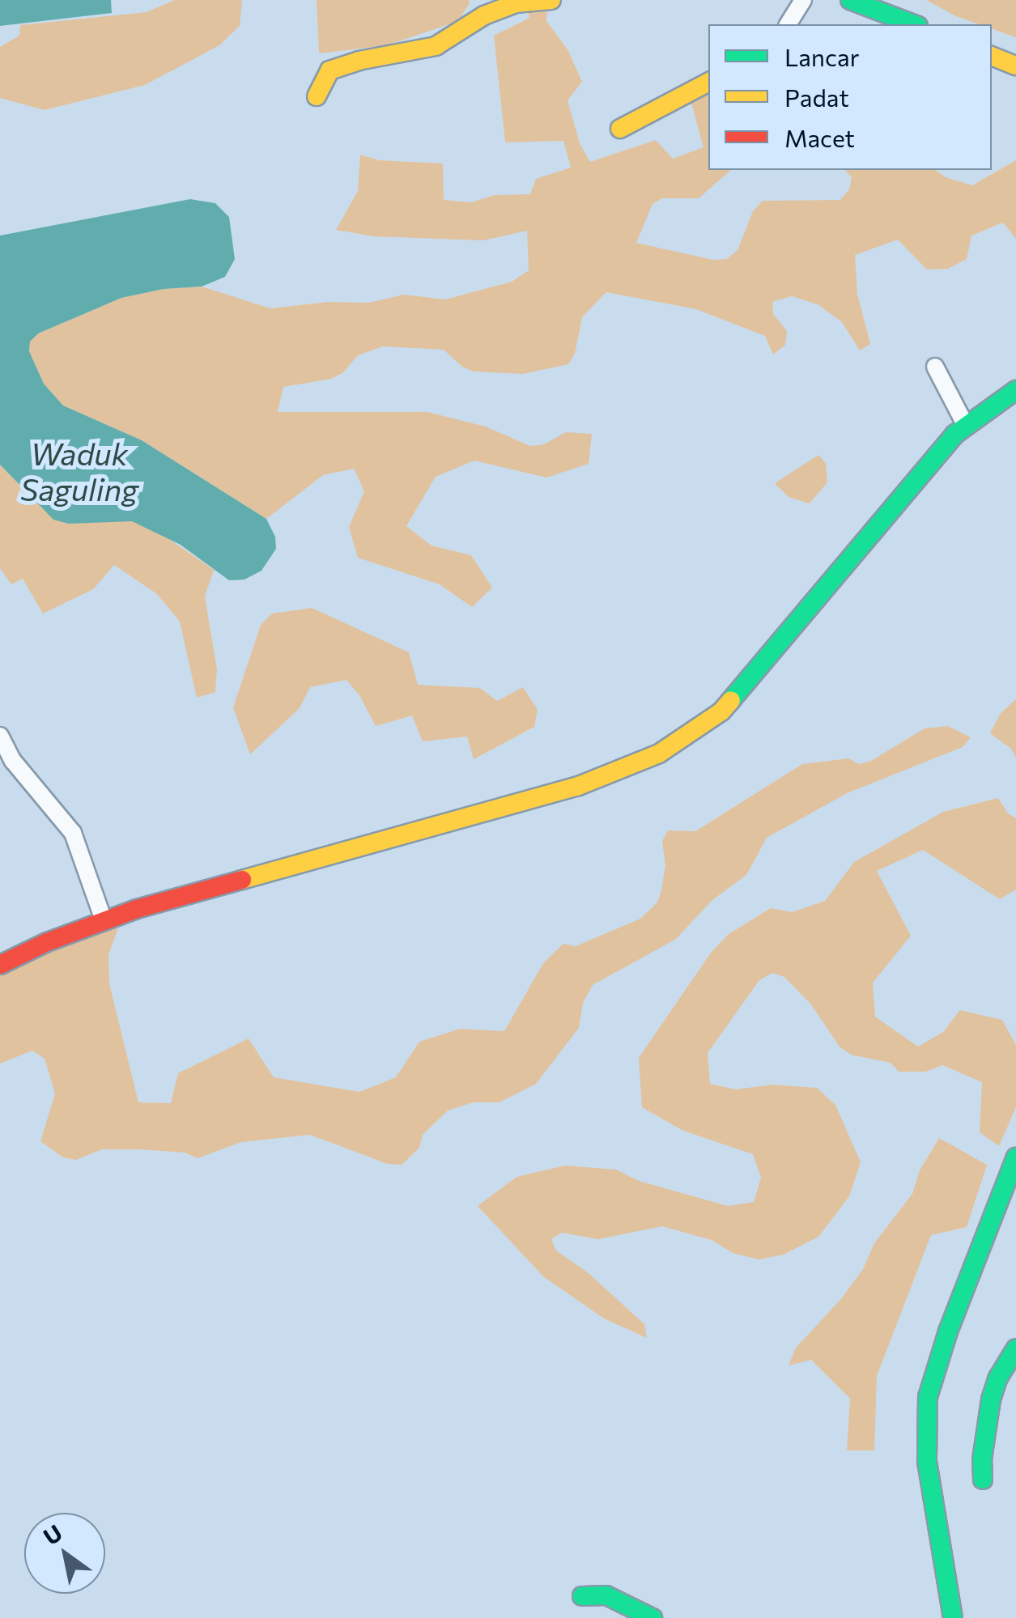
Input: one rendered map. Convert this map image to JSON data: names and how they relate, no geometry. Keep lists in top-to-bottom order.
{
  "water": ["Waduk Saguling"],
  "legend": ["Lancar", "Padat", "Macet"],
  "north": "top left"
}
